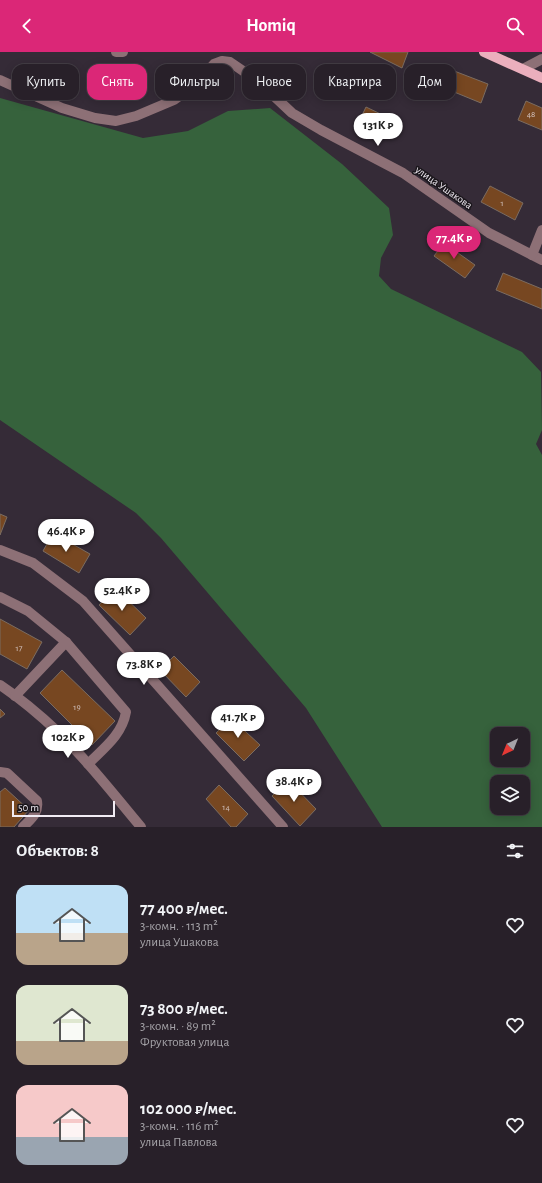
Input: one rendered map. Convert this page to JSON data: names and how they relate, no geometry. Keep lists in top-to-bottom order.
{
  "streets": {
    "street": ["улица Ушакова"]
  },
  "house_numbers": [
    "48",
    "1",
    "17",
    "19",
    "14"
  ],
  "scale_bar": "50 m",
  "north": "bottom left",
  "page": {
    "header": "Homiq",
    "chip": [
      "Купить",
      "Снять",
      "Фильтры",
      "Новое",
      "Квартира",
      "Дом"
    ],
    "price": [
      "131K ₽",
      "77.4K ₽",
      "46.4K ₽",
      "52.4K ₽",
      "73.8K ₽",
      "41.7K ₽",
      "102K ₽",
      "38.4K ₽"
    ],
    "scale": "50 m",
    "heading": "Объектов: 8",
    "list": [
      {
        "name": "77 400 ₽/мес.",
        "note": "3-комн. · 113 m² · улица Ушакова"
      },
      {
        "name": "73 800 ₽/мес.",
        "note": "3-комн. · 89 m² · Фруктовая улица"
      },
      {
        "name": "102 000 ₽/мес.",
        "note": "3-комн. · 116 m² · улица Павлова"
      }
    ]
  }
}
